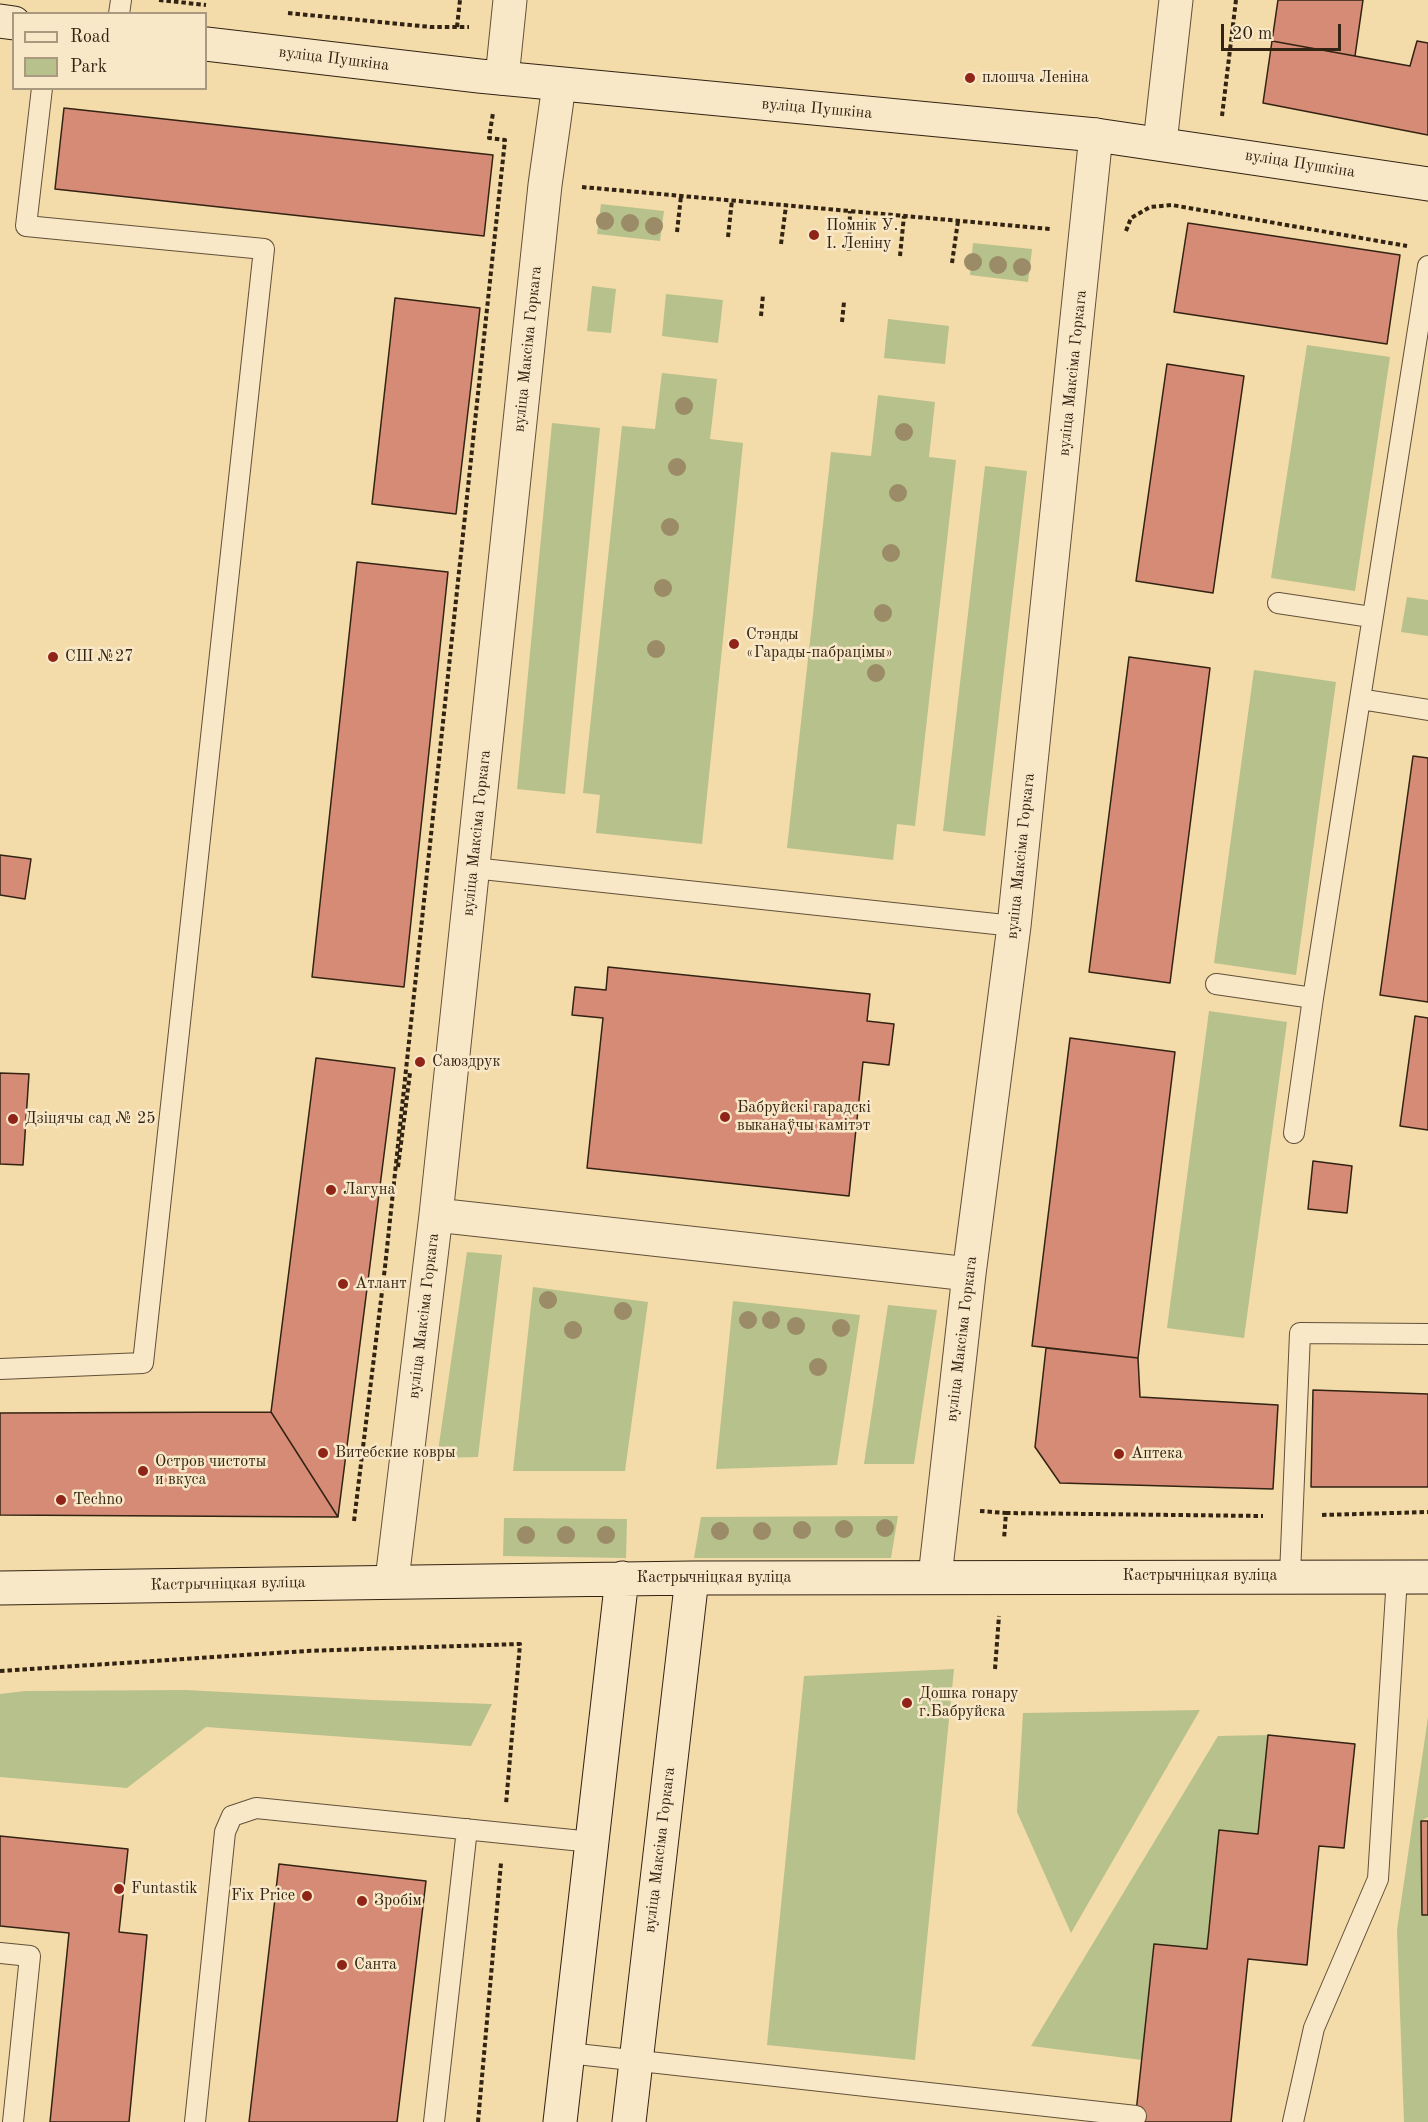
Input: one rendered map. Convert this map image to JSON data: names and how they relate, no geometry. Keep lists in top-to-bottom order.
{
  "streets": {
    "main road": ["вуліца Пушкіна", "вуліца Максіма Горкага", "Кастрычніцкая вуліца"]
  },
  "crossings": [
    ["вуліца Пушкіна", "вуліца Максіма Горкага"],
    ["вуліца Максіма Горкага", "Кастрычніцкая вуліца"]
  ],
  "places": [
    "плошча Леніна",
    "Помнік У. І. Леніну",
    "Стэнды «Гарады-пабрацімы»",
    "СШ №27",
    "Саюздрук",
    "Бабруйскі гарадскі выканаўчы камітэт",
    "Дзіцячы сад № 25",
    "Лагуна",
    "Атлант",
    "Витебские ковры",
    "Аптека",
    "Остров чистоты и вкуса",
    "Techno",
    "Дошка гонару г.Бабруйска",
    "Funtastik",
    "Fix Price",
    "Зробім",
    "Санта"
  ],
  "legend": ["Road", "Park"],
  "scale_bar": "20 m"
}
